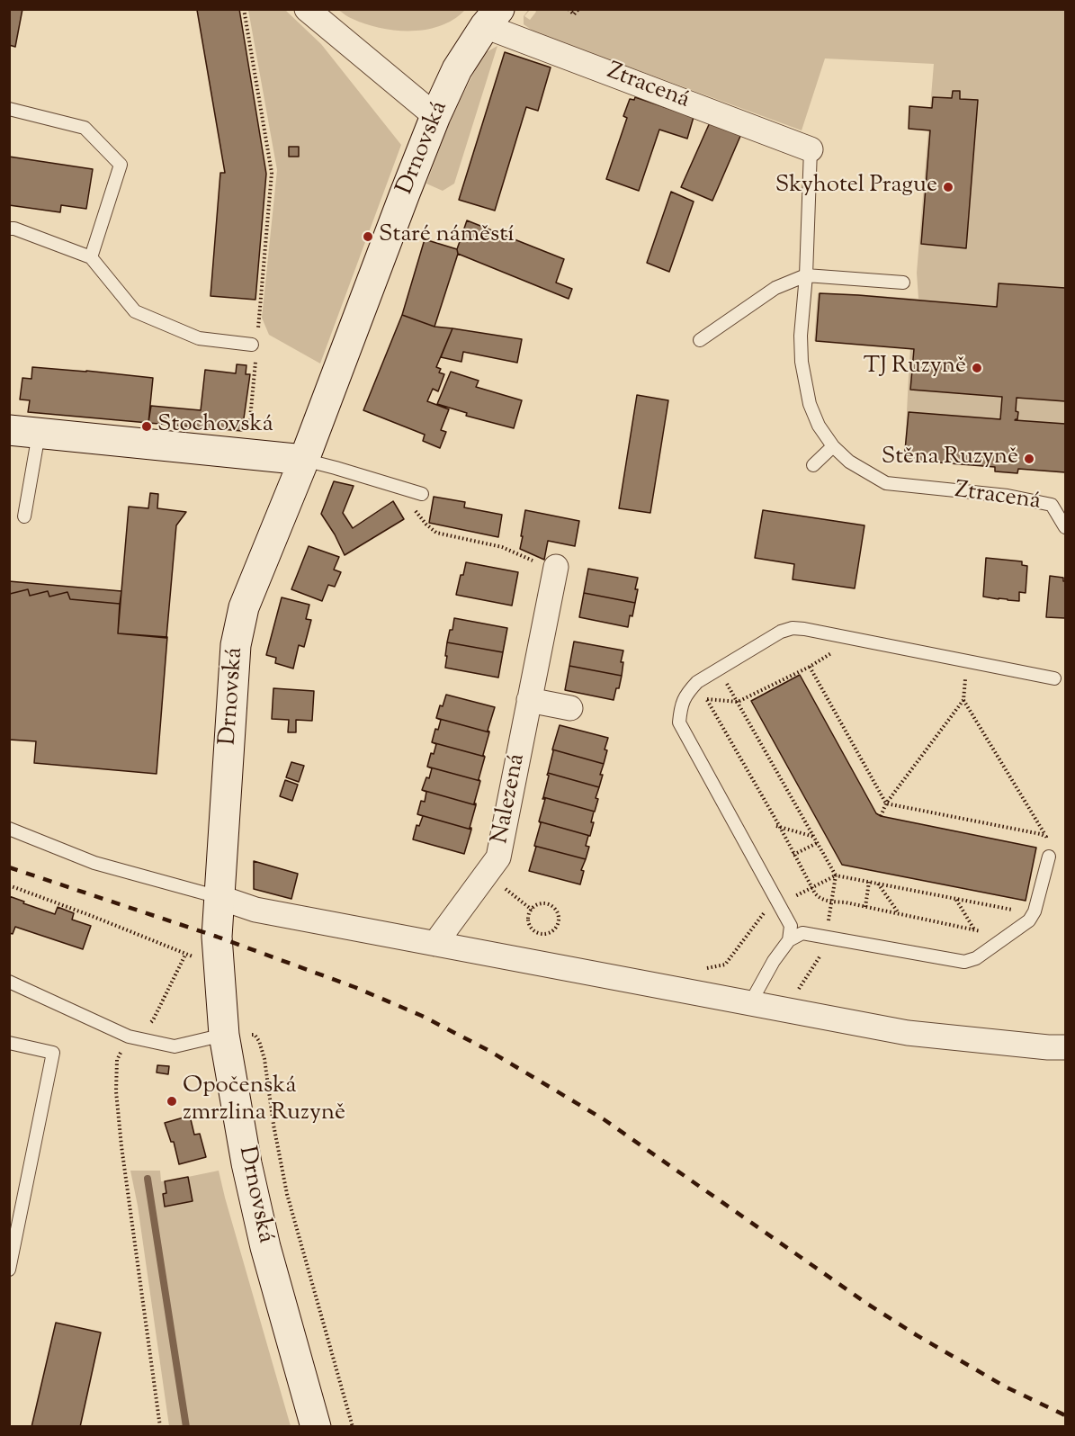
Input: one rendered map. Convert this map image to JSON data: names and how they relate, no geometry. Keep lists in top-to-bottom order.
{
  "streets": {
    "main road": ["Drnovská"],
    "street": ["Ztracená", "Nalezená"]
  },
  "crossings": [
    ["Ztracená", "Drnovská"]
  ],
  "places": [
    "Skyhotel Prague",
    "Staré náměstí",
    "TJ Ruzyně",
    "Stochovská",
    "Stěna Ruzyně",
    "Opočenská zmrzlina Ruzyně"
  ]
}
